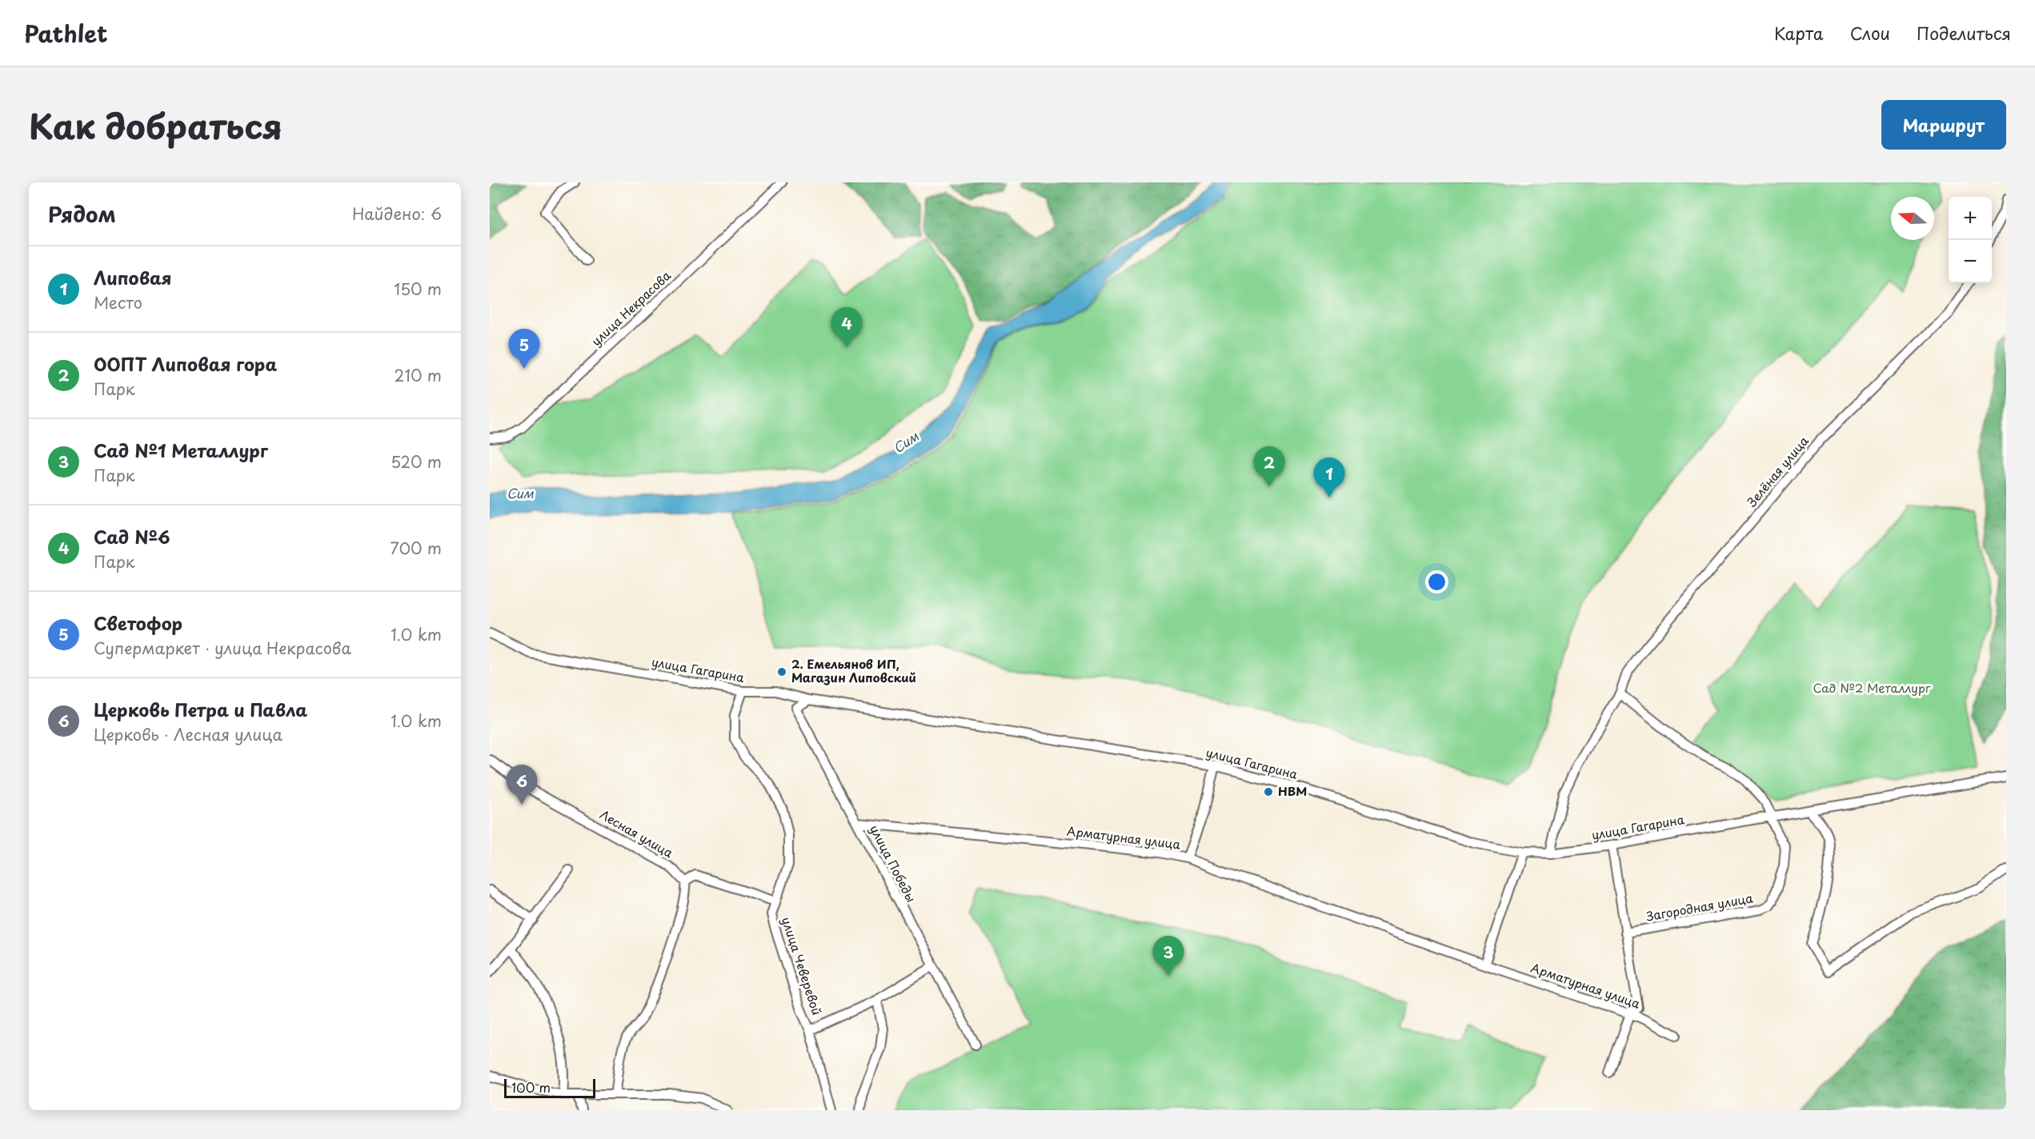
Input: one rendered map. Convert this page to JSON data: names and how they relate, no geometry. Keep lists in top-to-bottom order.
{
  "streets": {
    "street": [
      "улица Некрасова",
      "Зелёная улица",
      "улица Гагарина",
      "Лесная улица",
      "Арматурная улица",
      "улица Победы",
      "Загородная улица",
      "улица Чеверевой"
    ]
  },
  "crossings": [
    ["Зелёная улица", "улица Гагарина"],
    ["улица Гагарина", "улица Победы"],
    ["улица Гагарина", "Загородная улица"],
    ["улица Гагарина", "улица Чеверевой"],
    ["Арматурная улица", "улица Победы"]
  ],
  "water": ["Сим"],
  "parks": ["Сад №2 Металлург"],
  "places": ["2. Емельянов ИП, Магазин Липовский", "НВМ"],
  "scale_bar": "100 m",
  "north": "left",
  "page": {
    "header": "Pathlet",
    "nav": ["Карта", "Слои", "Поделиться"],
    "title": "Как добраться",
    "buttons": "Маршрут",
    "heading": ["Рядом", "Найдено: 6"],
    "map_buttons": ["+", "−"],
    "list": [
      {
        "mark": "1",
        "name": "Липовая",
        "note": "Место",
        "value": "150 m"
      },
      {
        "mark": "2",
        "name": "ООПТ Липовая гора",
        "note": "Парк",
        "value": "210 m"
      },
      {
        "mark": "3",
        "name": "Сад №1 Металлург",
        "note": "Парк",
        "value": "520 m"
      },
      {
        "mark": "4",
        "name": "Сад №6",
        "note": "Парк",
        "value": "700 m"
      },
      {
        "mark": "5",
        "name": "Светофор",
        "note": "Супермаркет · улица Некрасова",
        "value": "1.0 km"
      },
      {
        "mark": "6",
        "name": "Церковь Петра и Павла",
        "note": "Церковь · Лесная улица",
        "value": "1.0 km"
      }
    ],
    "pins": [
      "4",
      "5",
      "2",
      "1",
      "6",
      "3"
    ],
    "scale": "100 m"
  }
}
